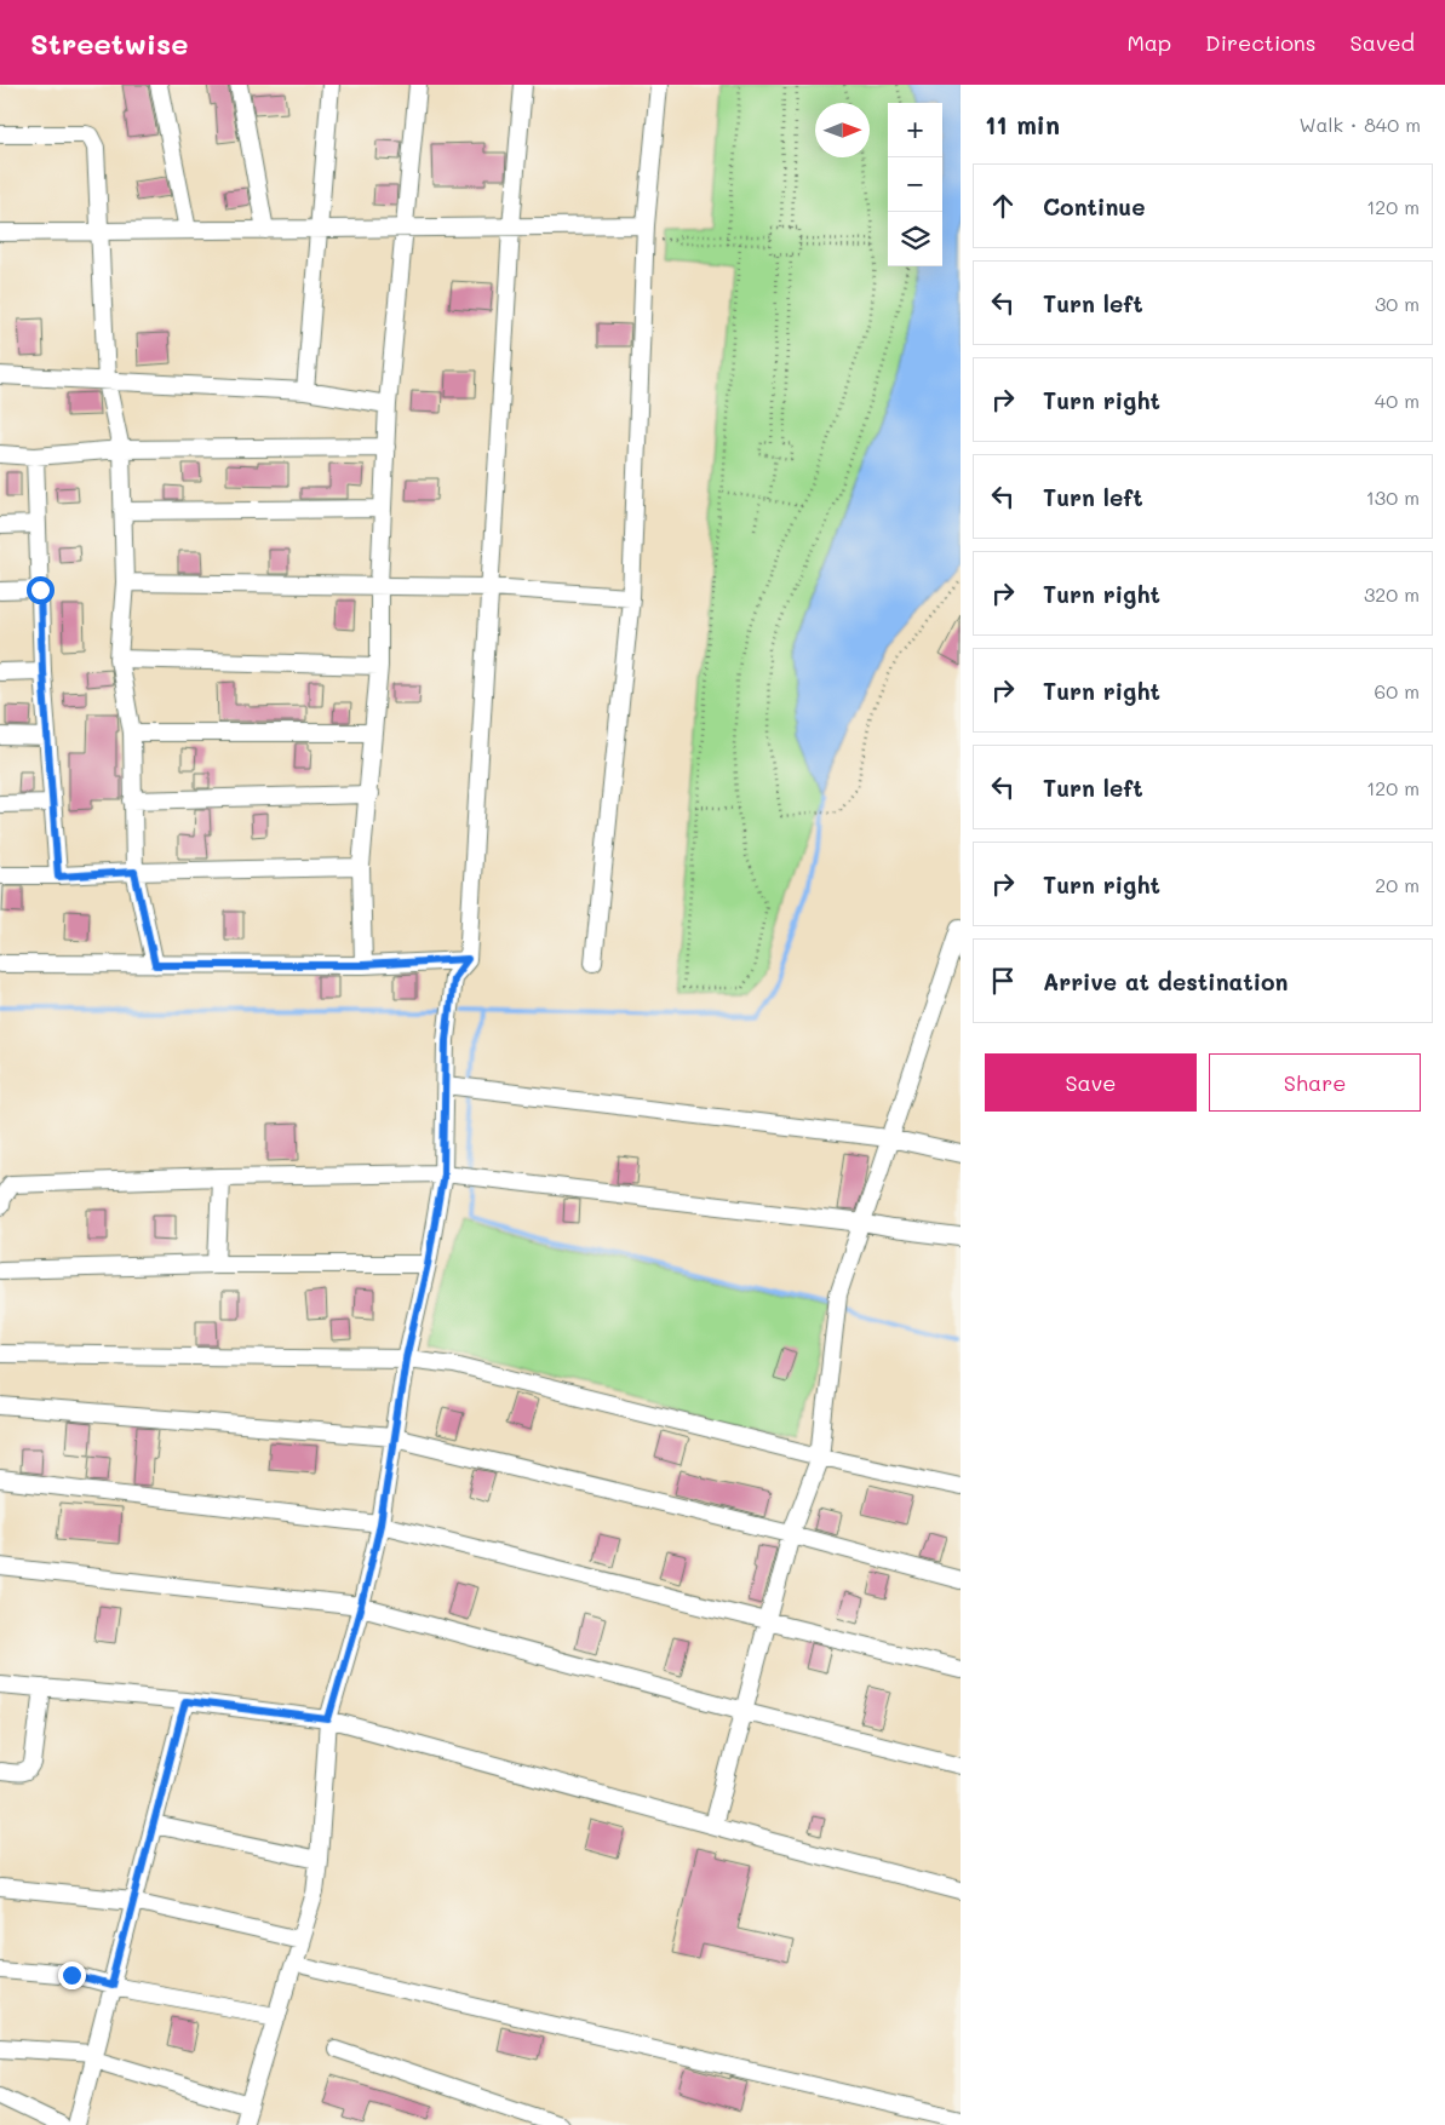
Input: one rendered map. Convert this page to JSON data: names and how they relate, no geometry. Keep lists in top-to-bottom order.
{
  "north": "right",
  "page": {
    "header": "Streetwise",
    "nav": ["Map", "Directions", "Saved"],
    "heading": ["11 min", "Walk · 840 m"],
    "map_buttons": ["+", "−"],
    "list": [
      ["Continue", "120 m"],
      ["Turn left", "30 m"],
      ["Turn right", "40 m"],
      ["Turn left", "130 m"],
      ["Turn right", "320 m"],
      ["Turn right", "60 m"],
      ["Turn left", "120 m"],
      ["Turn right", "20 m"],
      "Arrive at destination"
    ],
    "buttons": ["Save", "Share"]
  }
}
